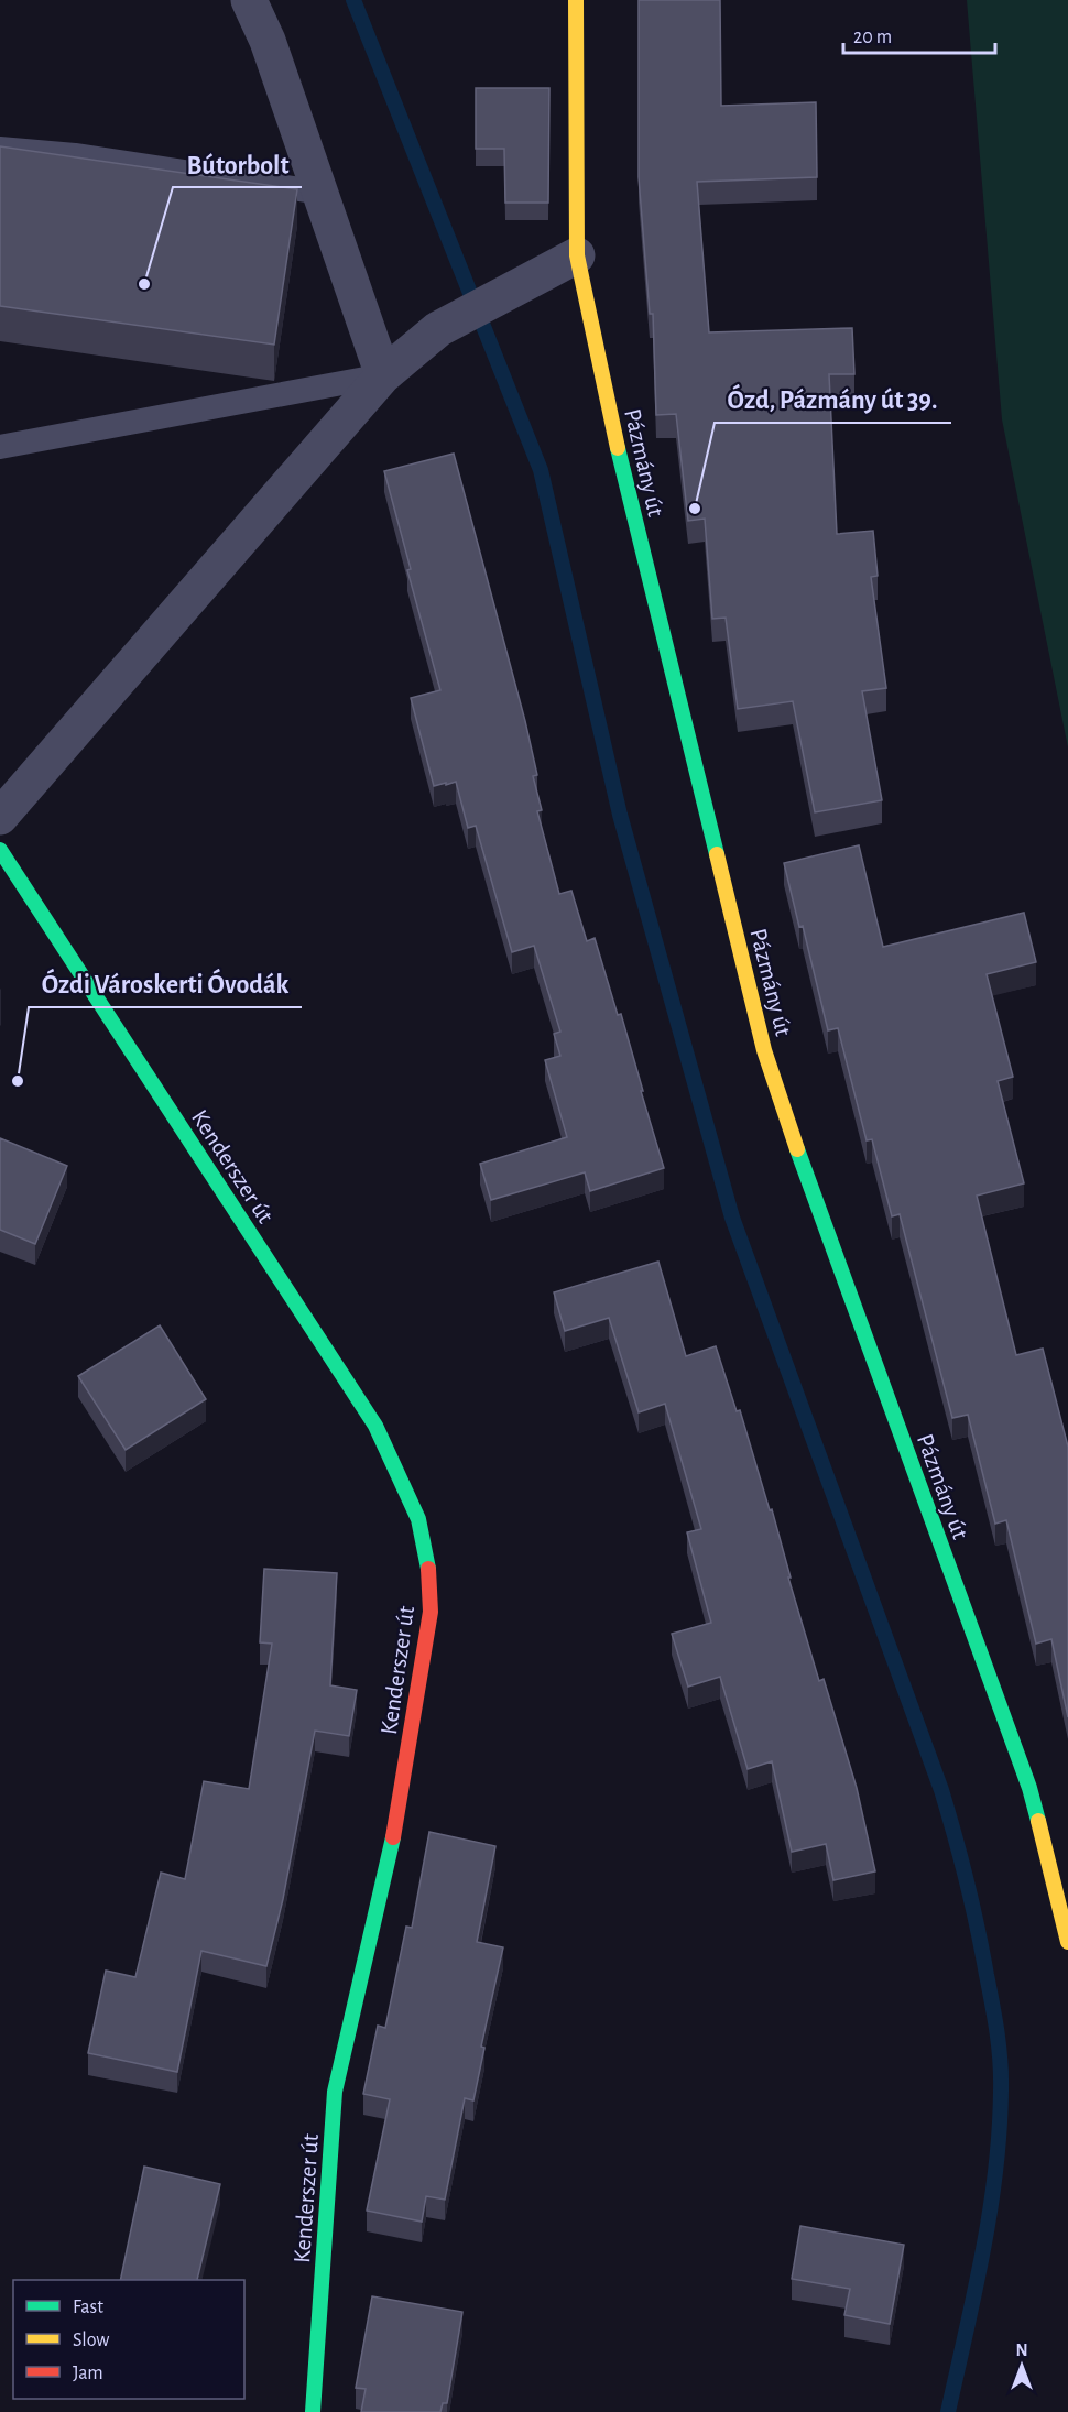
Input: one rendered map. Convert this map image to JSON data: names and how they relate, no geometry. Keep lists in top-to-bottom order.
{
  "streets": {
    "main road": ["Pázmány út", "Kenderszer út"]
  },
  "places": ["Bútorbolt", "Ózd, Pázmány út 39.", "Ózdi Városkerti Óvodák"],
  "legend": ["Fast", "Slow", "Jam"],
  "scale_bar": "20 m",
  "north": "top"
}
